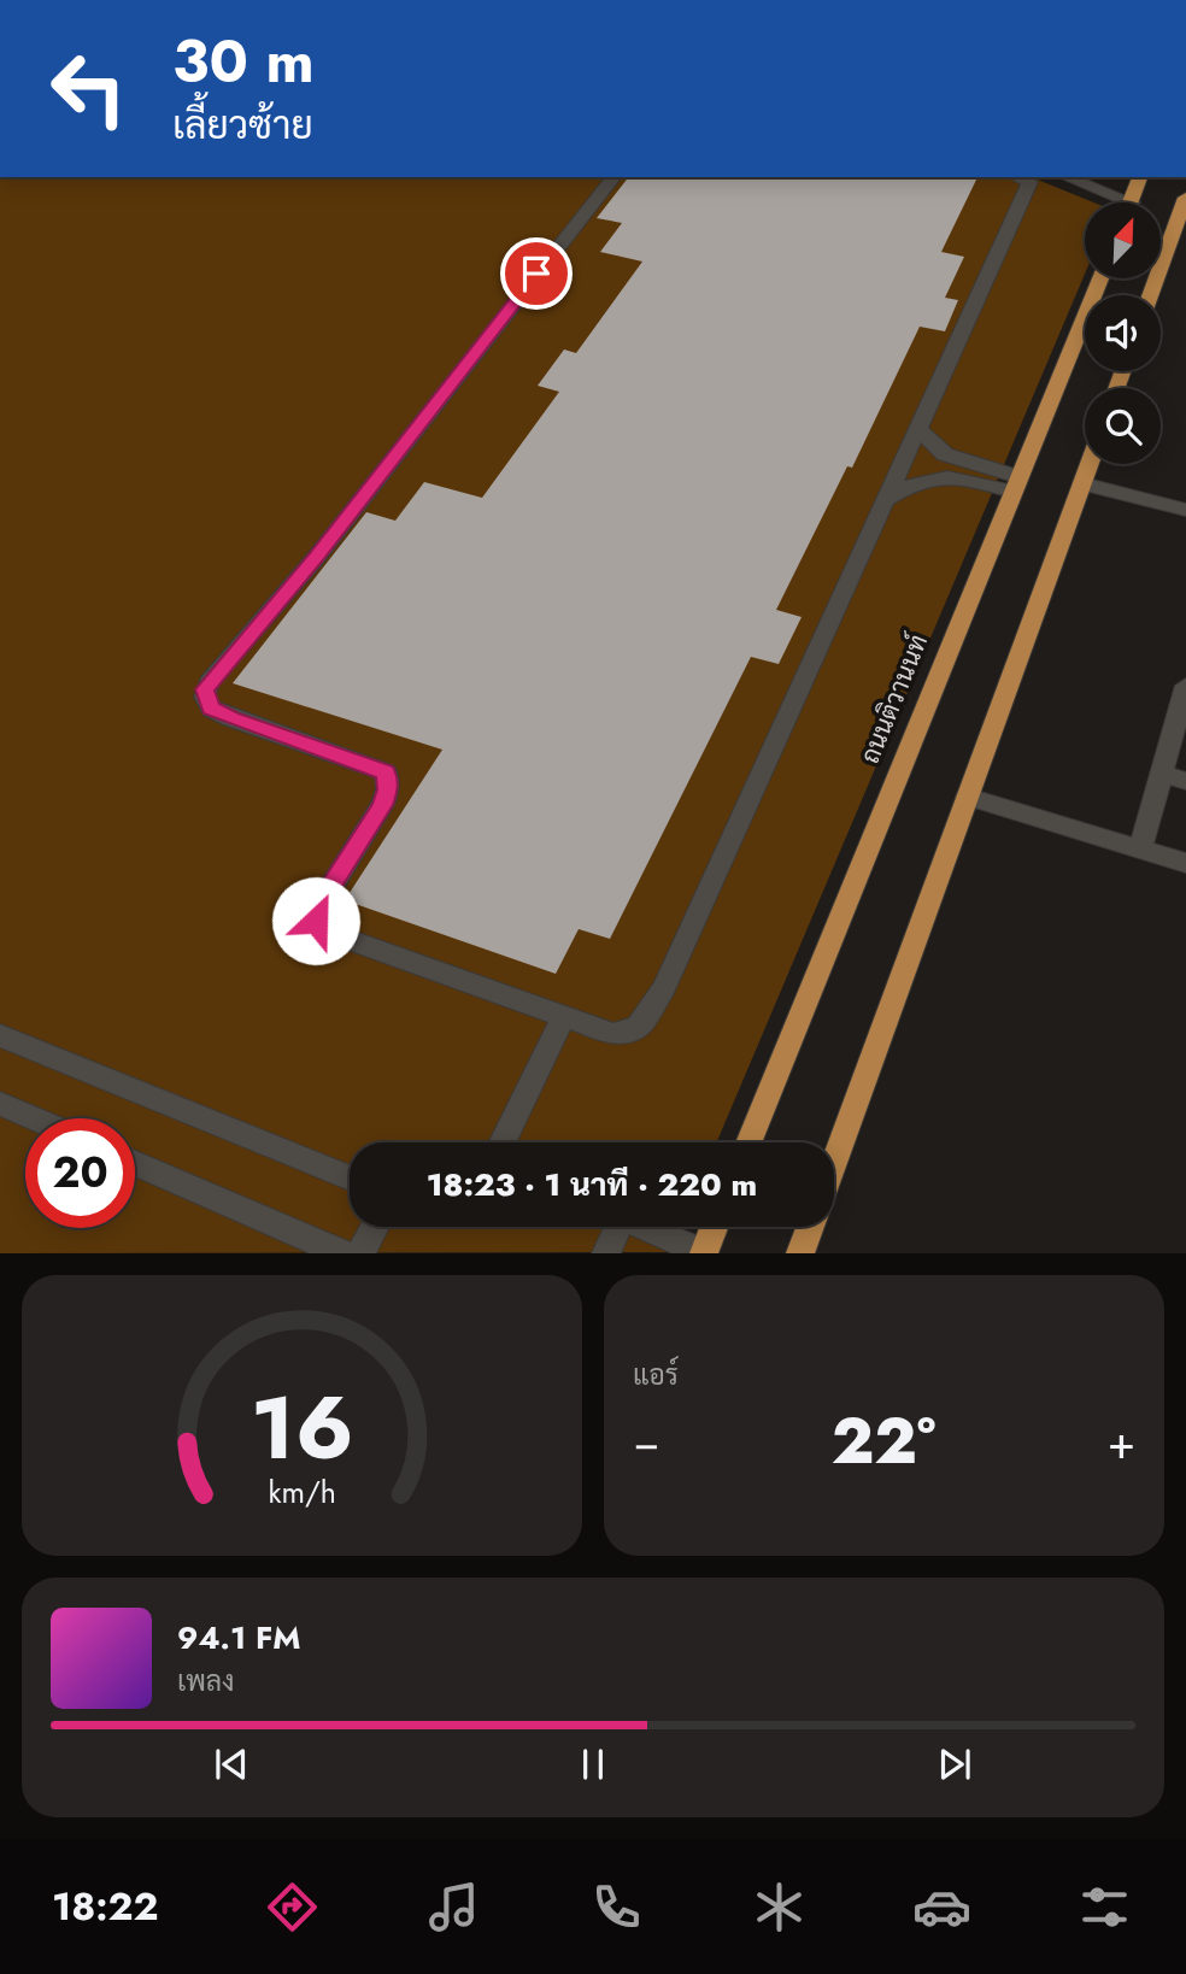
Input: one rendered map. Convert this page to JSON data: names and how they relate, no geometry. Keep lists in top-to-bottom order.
{
  "streets": {
    "main road": ["ถนนติวานนท์"]
  },
  "north": "top right",
  "page": {
    "turn": ["30 m", "เลี้ยวซ้าย"],
    "limit": "20",
    "trip": "18:23 · 1 นาที · 220 m",
    "tile": "แอร์",
    "heat": ["−", "22°", "+"],
    "song": ["94.1 FM", "เพลง"],
    "tabs": "18:22",
    "gauge": ["16", "km/h"]
  }
}
